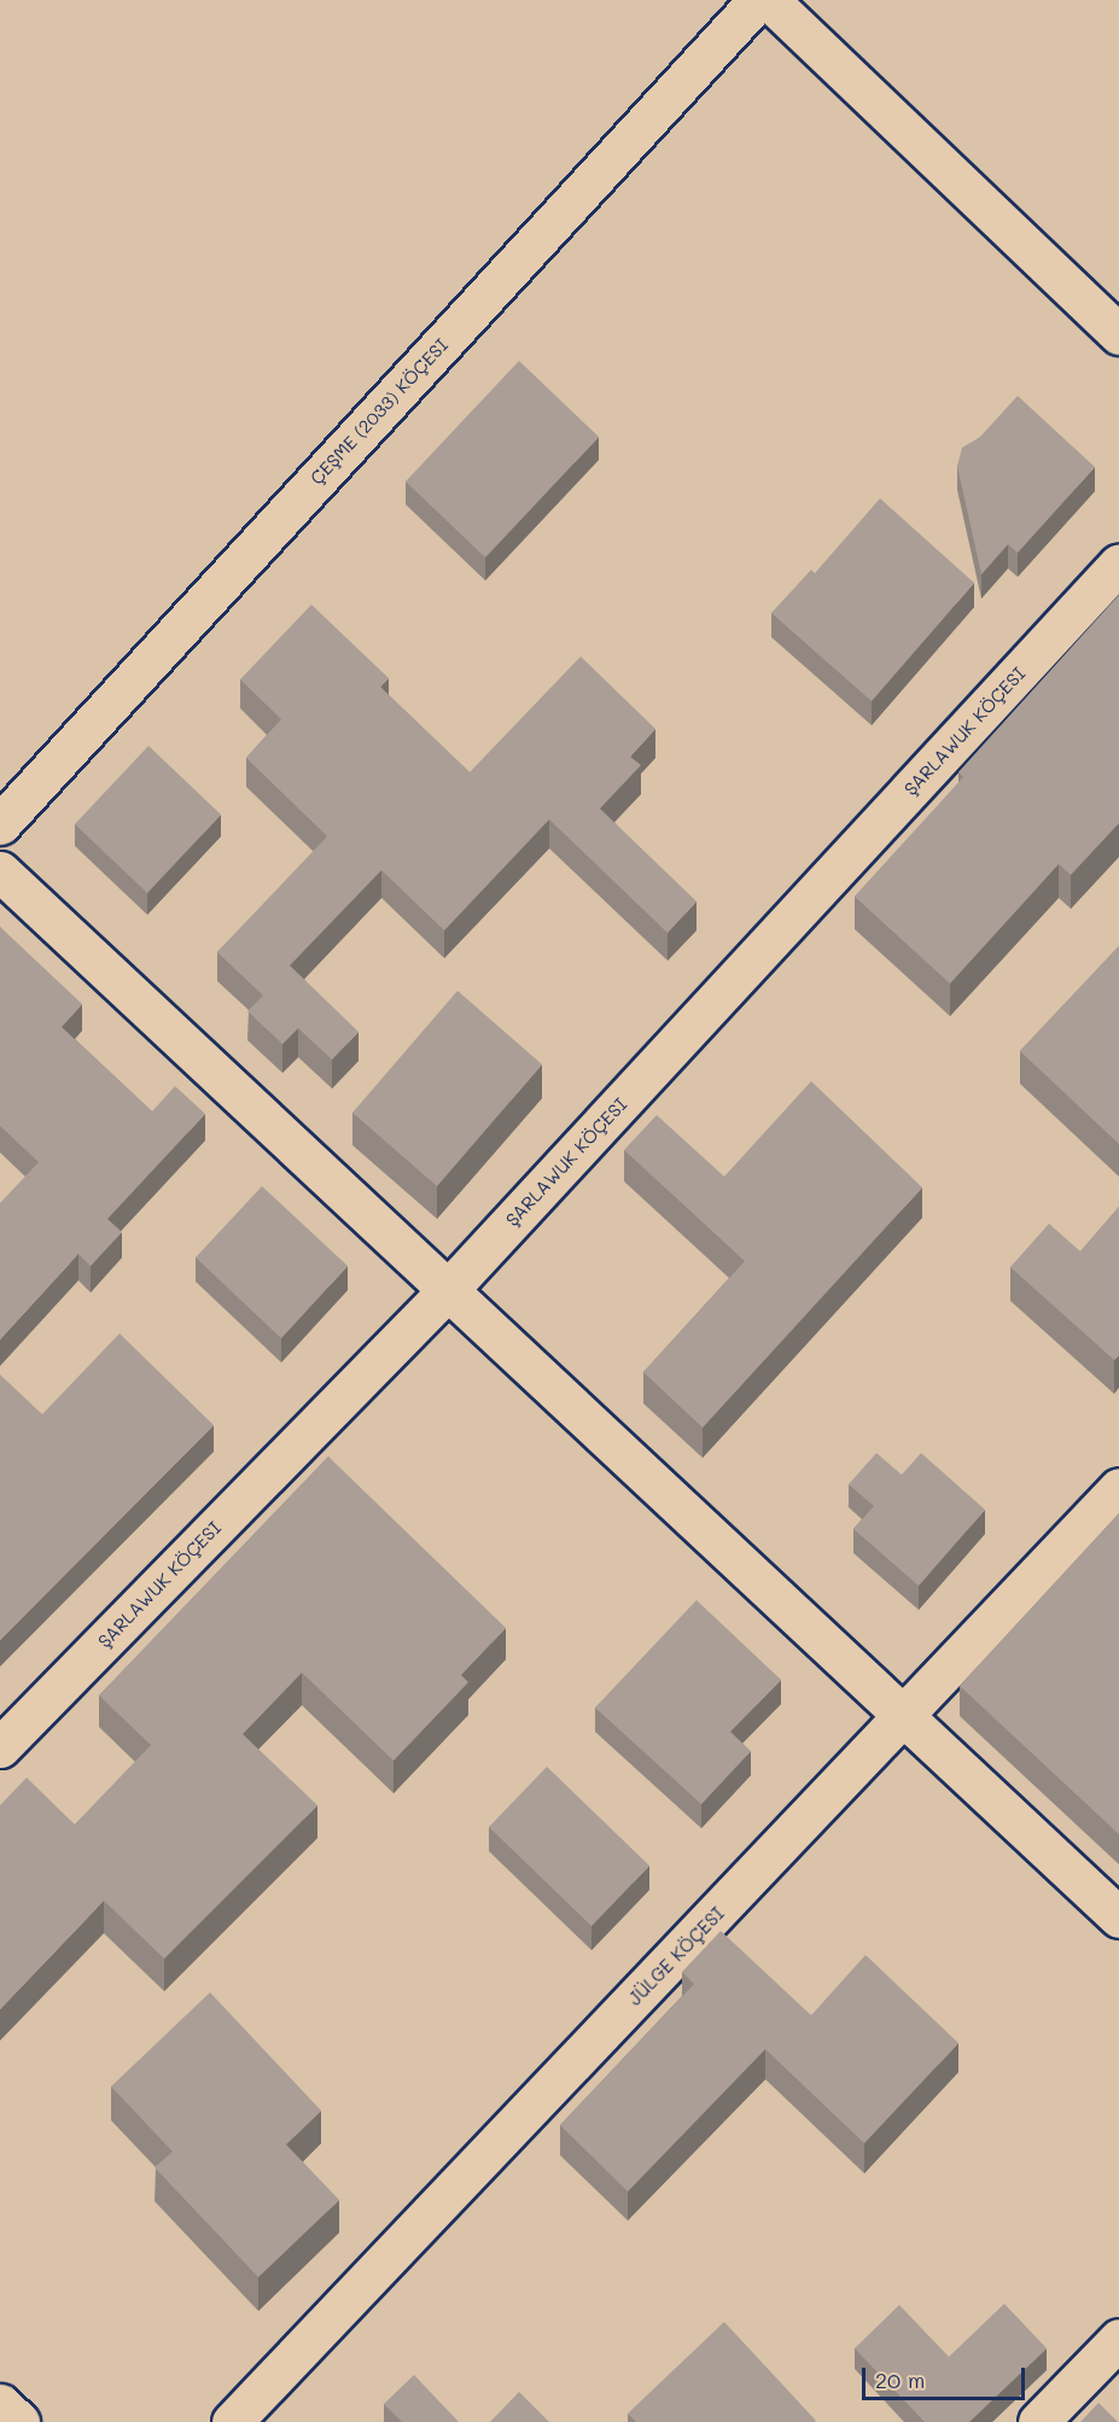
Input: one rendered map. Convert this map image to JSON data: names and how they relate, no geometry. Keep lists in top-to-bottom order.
{
  "streets": {
    "street": ["ÇEŞME (2033) KÖÇESI", "ŞARLAWUK KÖÇESI", "JÜLGE KÖÇESI"]
  },
  "scale_bar": "20 m"
}
